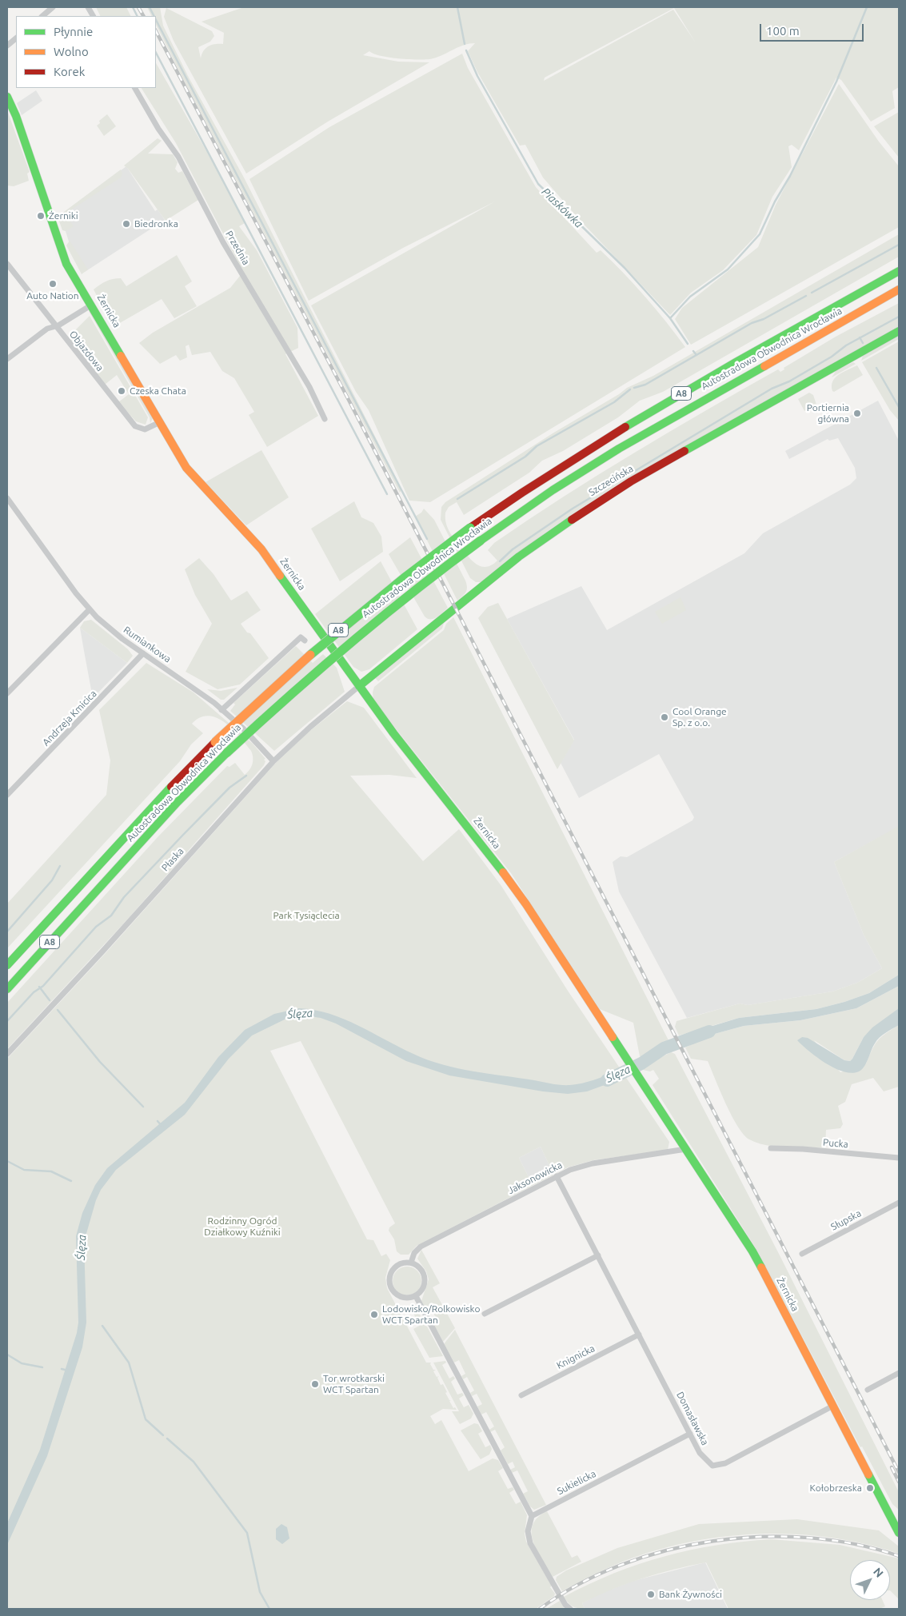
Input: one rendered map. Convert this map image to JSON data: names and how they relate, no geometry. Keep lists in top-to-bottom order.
{
  "streets": {
    "main road": [
      "Żernicka",
      "Autostradowa Obwodnica Wrocławia",
      "A8",
      "Szczecińska"
    ],
    "street": [
      "Przednia",
      "Objazdowa",
      "Rumiankowa",
      "Andrzeja Kmicica",
      "Płaska",
      "Pucka",
      "Jaksonowicka",
      "Słupska",
      "Knignicka",
      "Domasławska",
      "Sukielicka"
    ]
  },
  "crossings": [
    ["Żernicka", "Objazdowa"],
    ["Żernicka", "Szczecińska"],
    ["Żernicka", "Płaska"],
    ["Żernicka", "Jaksonowicka"],
    ["Żernicka", "Domasławska"],
    ["Szczecińska", "Płaska"],
    ["Rumiankowa", "Andrzeja Kmicica"],
    ["Rumiankowa", "Płaska"],
    ["Jaksonowicka", "Domasławska"],
    ["Knignicka", "Domasławska"],
    ["Domasławska", "Sukielicka"]
  ],
  "water": ["Piaskówka", "Ślęza"],
  "parks": ["Park Tysiąclecia", "Rodzinny Ogród Działkowy Kuźniki"],
  "places": [
    "Żerniki",
    "Biedronka",
    "Auto Nation",
    "Czeska Chata",
    "Portiernia główna",
    "Cool Orange Sp. z o.o.",
    "Lodowisko/Rolkowisko WCT Spartan",
    "Tor wrotkarski WCT Spartan",
    "Kołobrzeska",
    "Bank Żywności"
  ],
  "legend": ["Płynnie", "Wolno", "Korek"],
  "scale_bar": "100 m",
  "north": "top right"
}
